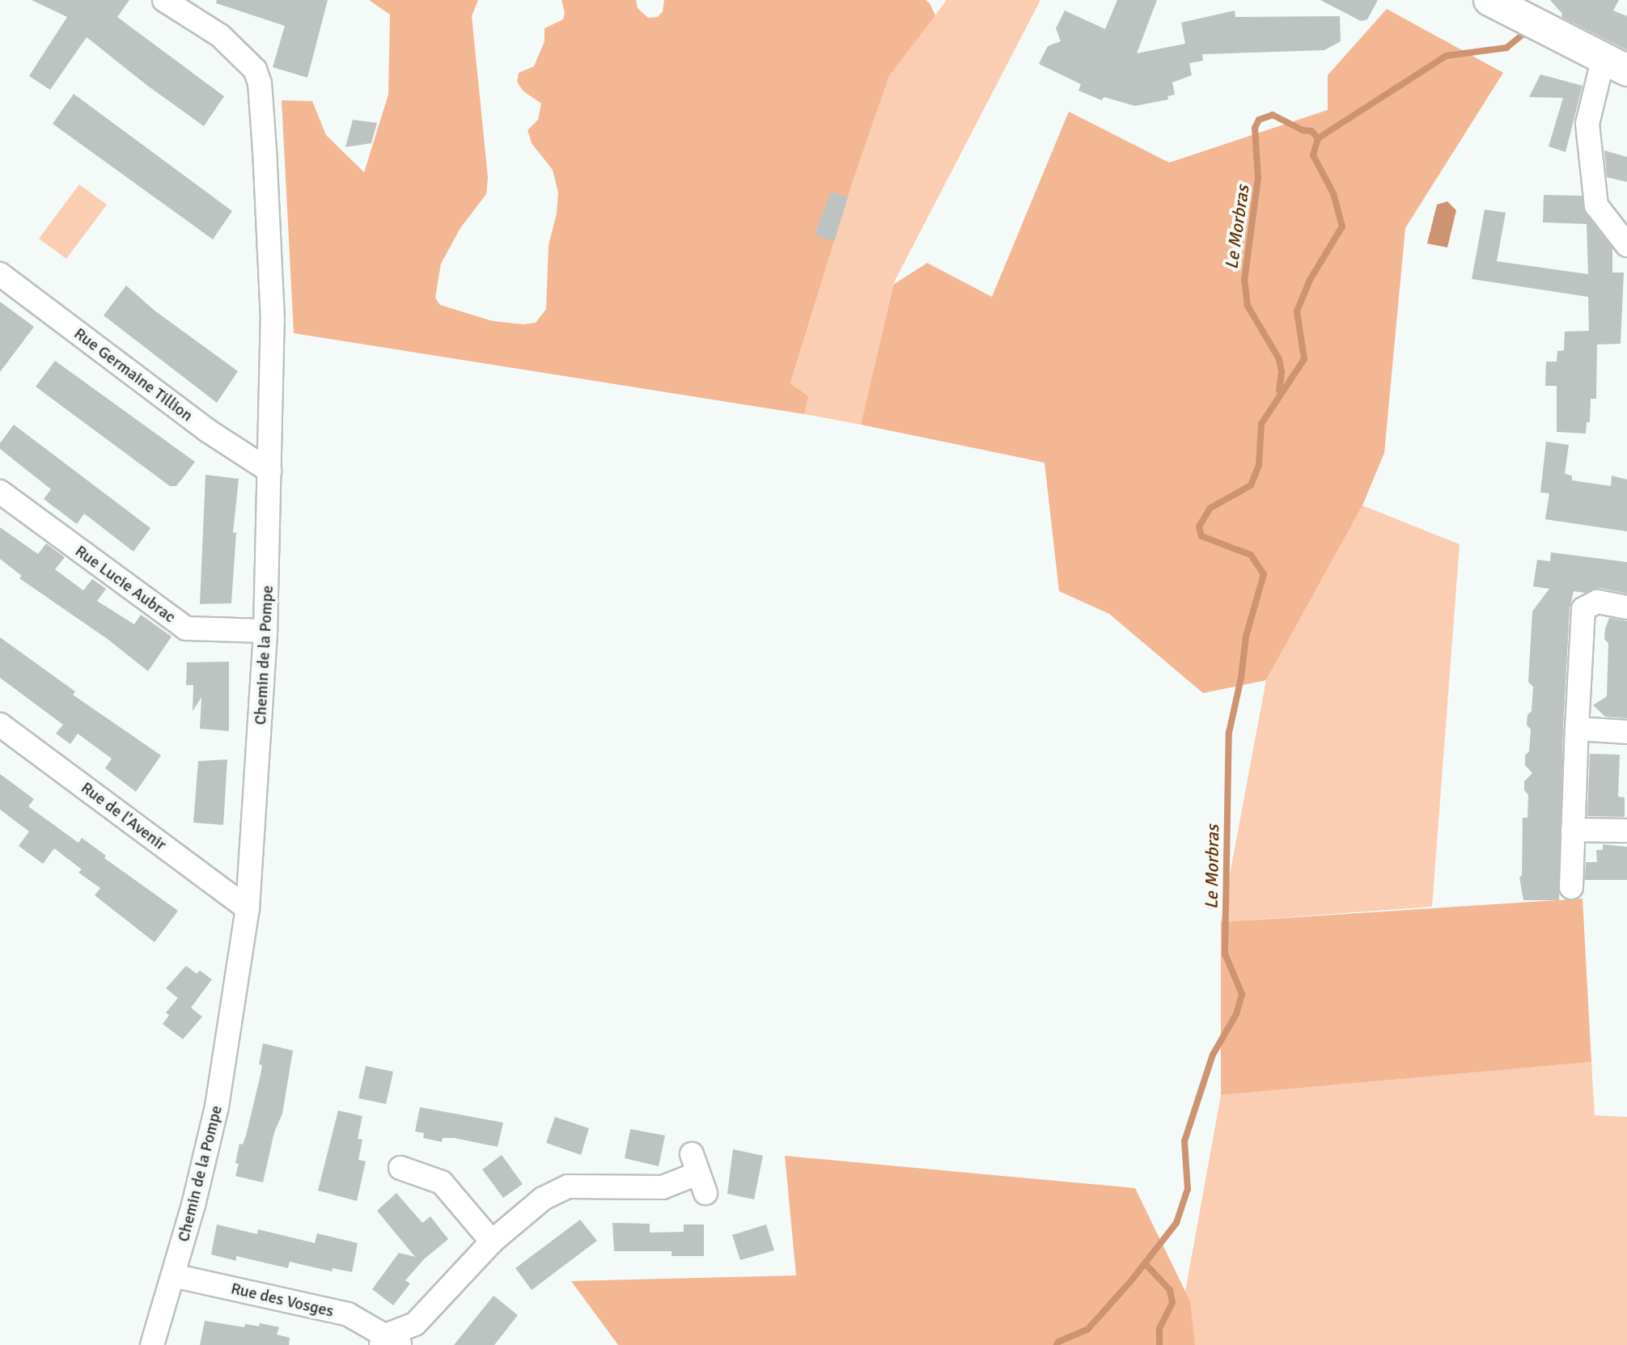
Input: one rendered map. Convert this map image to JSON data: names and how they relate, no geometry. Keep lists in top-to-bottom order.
{
  "streets": {
    "street": [
      "Rue Germaine Tillion",
      "Rue Lucie Aubrac",
      "Chemin de la Pompe",
      "Rue de l'Avenir",
      "Rue des Vosges"
    ]
  },
  "crossings": [
    ["Rue Germaine Tillion", "Chemin de la Pompe"],
    ["Rue Lucie Aubrac", "Chemin de la Pompe"],
    ["Chemin de la Pompe", "Rue de l'Avenir"],
    ["Chemin de la Pompe", "Rue des Vosges"]
  ],
  "water": ["Le Morbras"]
}
